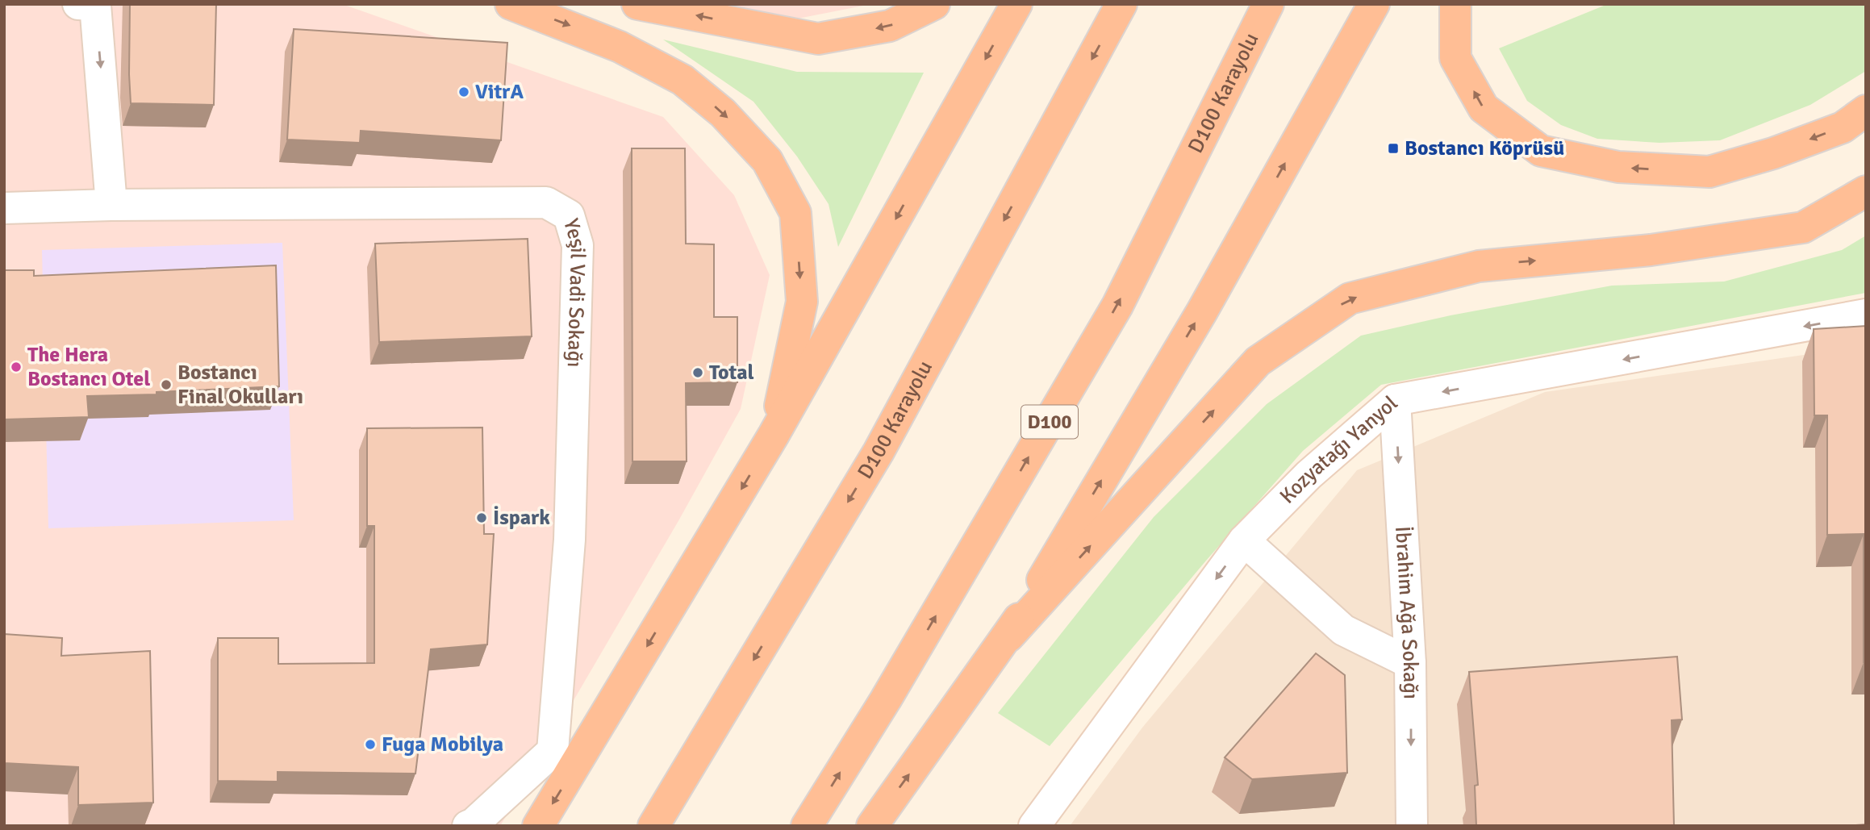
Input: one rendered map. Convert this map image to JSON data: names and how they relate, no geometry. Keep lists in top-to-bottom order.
{
  "streets": {
    "highway": ["D100 Karayolu", "D100"],
    "street": ["Yeşil Vadi Sokağı", "Kozyatağı Yanyol", "İbrahim Ağa Sokağı"]
  },
  "crossings": [
    ["Kozyatağı Yanyol", "İbrahim Ağa Sokağı"]
  ],
  "one_way": ["Kozyatağı Yanyol", "İbrahim Ağa Sokağı"],
  "places": {
    "other": [
      "VitrA",
      "The Hera Bostancı Otel",
      "Total",
      "Bostancı Final Okulları",
      "İspark",
      "Fuga Mobilya"
    ],
    "transit": ["Bostancı Köprüsü"]
  }
}
